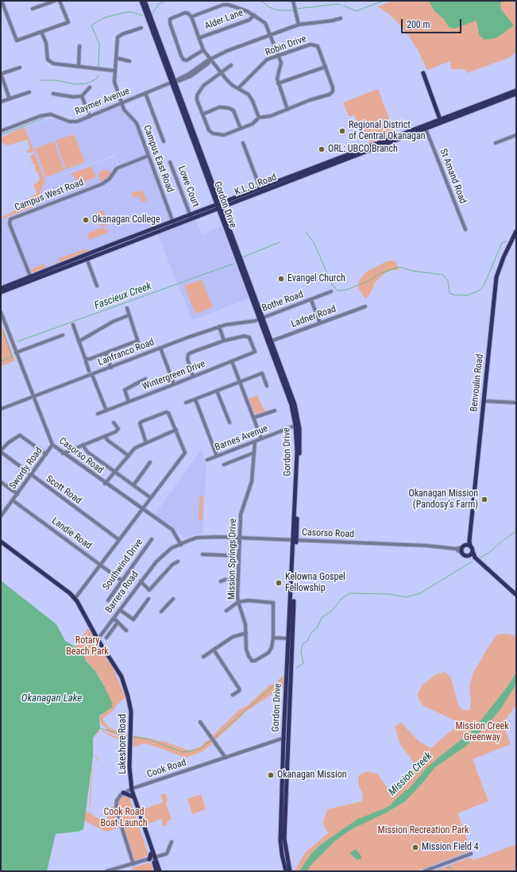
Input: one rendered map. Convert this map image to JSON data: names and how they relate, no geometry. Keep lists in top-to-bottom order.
{
  "streets": {
    "main road": [
      "K.L.O. Road",
      "Gordon Drive",
      "Benvoulin Road",
      "Lakeshore Road"
    ],
    "street": [
      "Alder Lane",
      "Robin Drive",
      "Raymer Avenue",
      "Campus East Road",
      "St Amand Road",
      "Lowe Court",
      "Campus West Road",
      "Bothe Road",
      "Ladner Road",
      "Lanfranco Road",
      "Wintergreen Drive",
      "Barnes Avenue",
      "Casorso Road",
      "Swordy Road",
      "Scott Road",
      "Landie Road",
      "Mission Springs Drive",
      "Southwind Drive",
      "Barrera Road",
      "Cook Road"
    ]
  },
  "crossings": [
    ["Raymer Avenue", "Campus East Road"],
    ["Raymer Avenue", "Gordon Drive"],
    ["Campus East Road", "K.L.O. Road"],
    ["Campus East Road", "Campus West Road"],
    ["St Amand Road", "K.L.O. Road"],
    ["K.L.O. Road", "Lowe Court"],
    ["K.L.O. Road", "Campus West Road"],
    ["K.L.O. Road", "Gordon Drive"],
    ["Gordon Drive", "Bothe Road"],
    ["Gordon Drive", "Ladner Road"],
    ["Gordon Drive", "Lanfranco Road"],
    ["Gordon Drive", "Barnes Avenue"],
    ["Gordon Drive", "Casorso Road"],
    ["Gordon Drive", "Cook Road"],
    ["Bothe Road", "Ladner Road"],
    ["Bothe Road", "Lanfranco Road"],
    ["Lanfranco Road", "Casorso Road"],
    ["Benvoulin Road", "Casorso Road"],
    ["Barnes Avenue", "Mission Springs Drive"],
    ["Casorso Road", "Swordy Road"],
    ["Casorso Road", "Mission Springs Drive"],
    ["Casorso Road", "Barrera Road"],
    ["Swordy Road", "Scott Road"],
    ["Swordy Road", "Landie Road"],
    ["Landie Road", "Southwind Drive"],
    ["Barrera Road", "Lakeshore Road"],
    ["Lakeshore Road", "Cook Road"]
  ],
  "water": ["Fascieux Creek", "Okanagan Lake", "Mission Creek"],
  "parks": [
    "Rotary Beach Park",
    "Mission Creek Greenway",
    "Cook Road Boat Launch",
    "Mission Recreation Park"
  ],
  "places": [
    "Regional District of Central Okanagan",
    "ORL: UBCO Branch",
    "Okanagan College",
    "Evangel Church",
    "Okanagan Mission (Pandosy's Farm)",
    "Kelowna Gospel Fellowship",
    "Okanagan Mission",
    "Mission Field 4"
  ],
  "scale_bar": "200 m"
}
